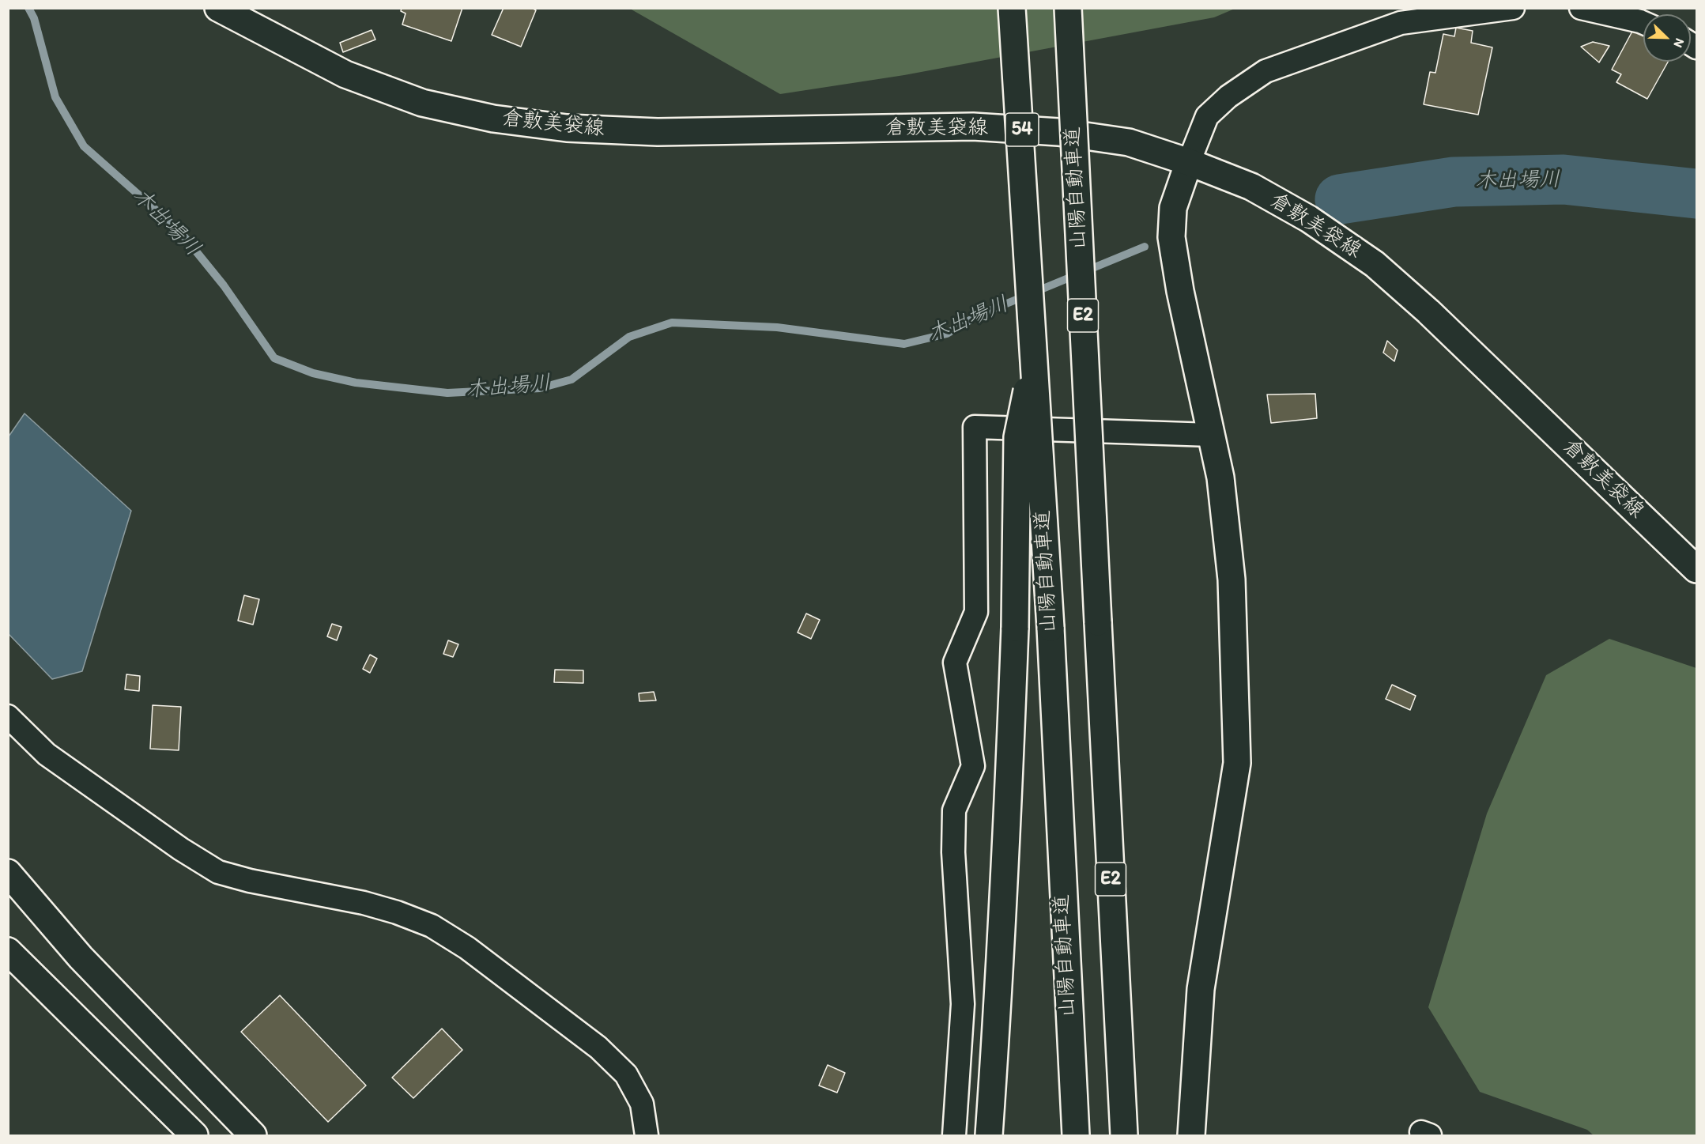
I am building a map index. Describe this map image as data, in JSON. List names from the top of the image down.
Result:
{
  "streets": {
    "main road": [
      "倉敷美袋線",
      "54",
      "山陽自動車道",
      "E2"
    ]
  },
  "water": ["木出場川"],
  "north": "bottom right"
}
